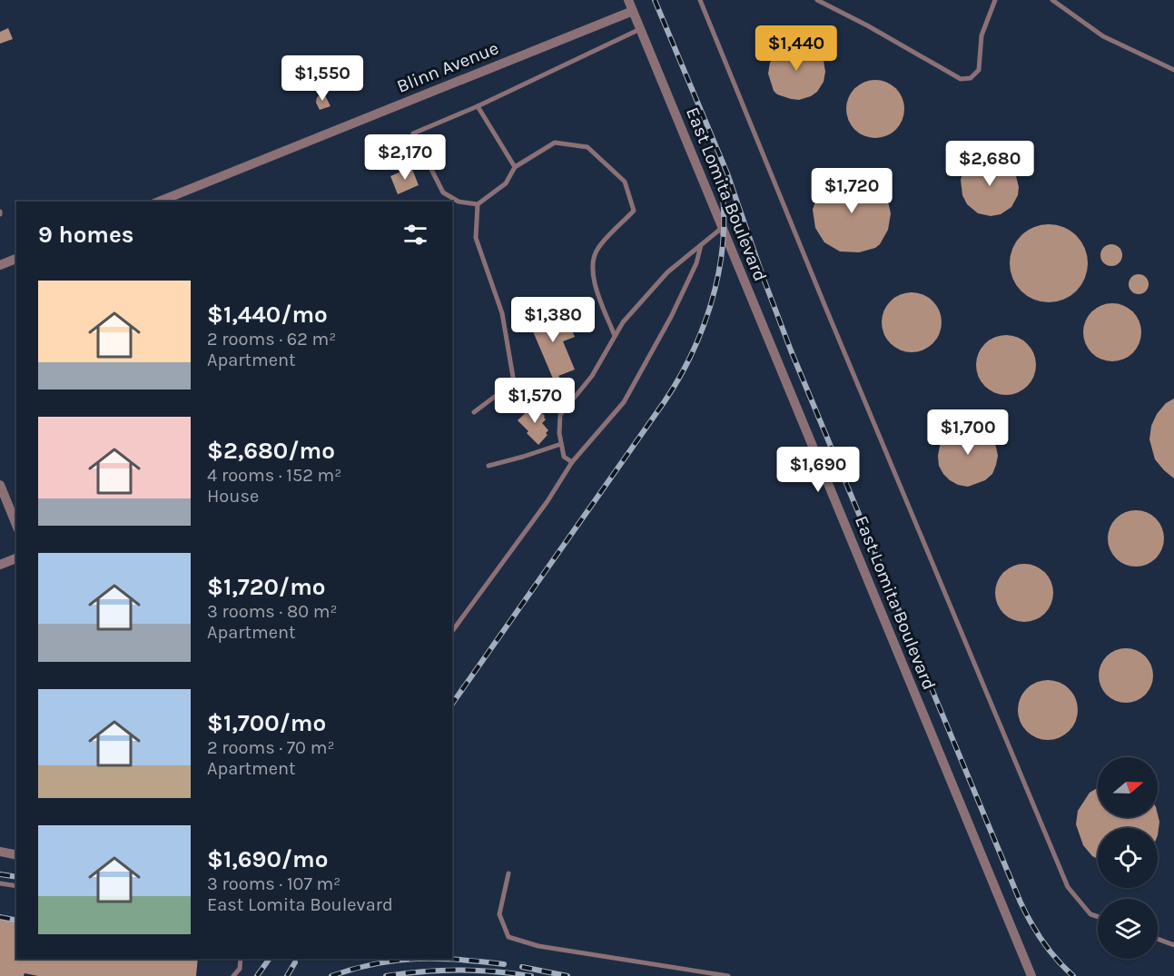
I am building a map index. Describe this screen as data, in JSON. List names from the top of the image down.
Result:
{
  "streets": {
    "street": ["Blinn Avenue", "East Lomita Boulevard"]
  },
  "crossings": [
    ["Blinn Avenue", "East Lomita Boulevard"]
  ],
  "north": "right",
  "page": {
    "price": [
      "$1,440",
      "$1,550",
      "$2,170",
      "$2,680",
      "$1,720",
      "$1,380",
      "$1,570",
      "$1,700",
      "$1,690"
    ],
    "heading": "9 homes",
    "list": [
      {
        "name": "$1,440/mo",
        "note": "2 rooms · 62 m² · Apartment"
      },
      {
        "name": "$2,680/mo",
        "note": "4 rooms · 152 m² · House"
      },
      {
        "name": "$1,720/mo",
        "note": "3 rooms · 80 m² · Apartment"
      },
      {
        "name": "$1,700/mo",
        "note": "2 rooms · 70 m² · Apartment"
      },
      {
        "name": "$1,690/mo",
        "note": "3 rooms · 107 m² · East Lomita Boulevard"
      }
    ]
  }
}
